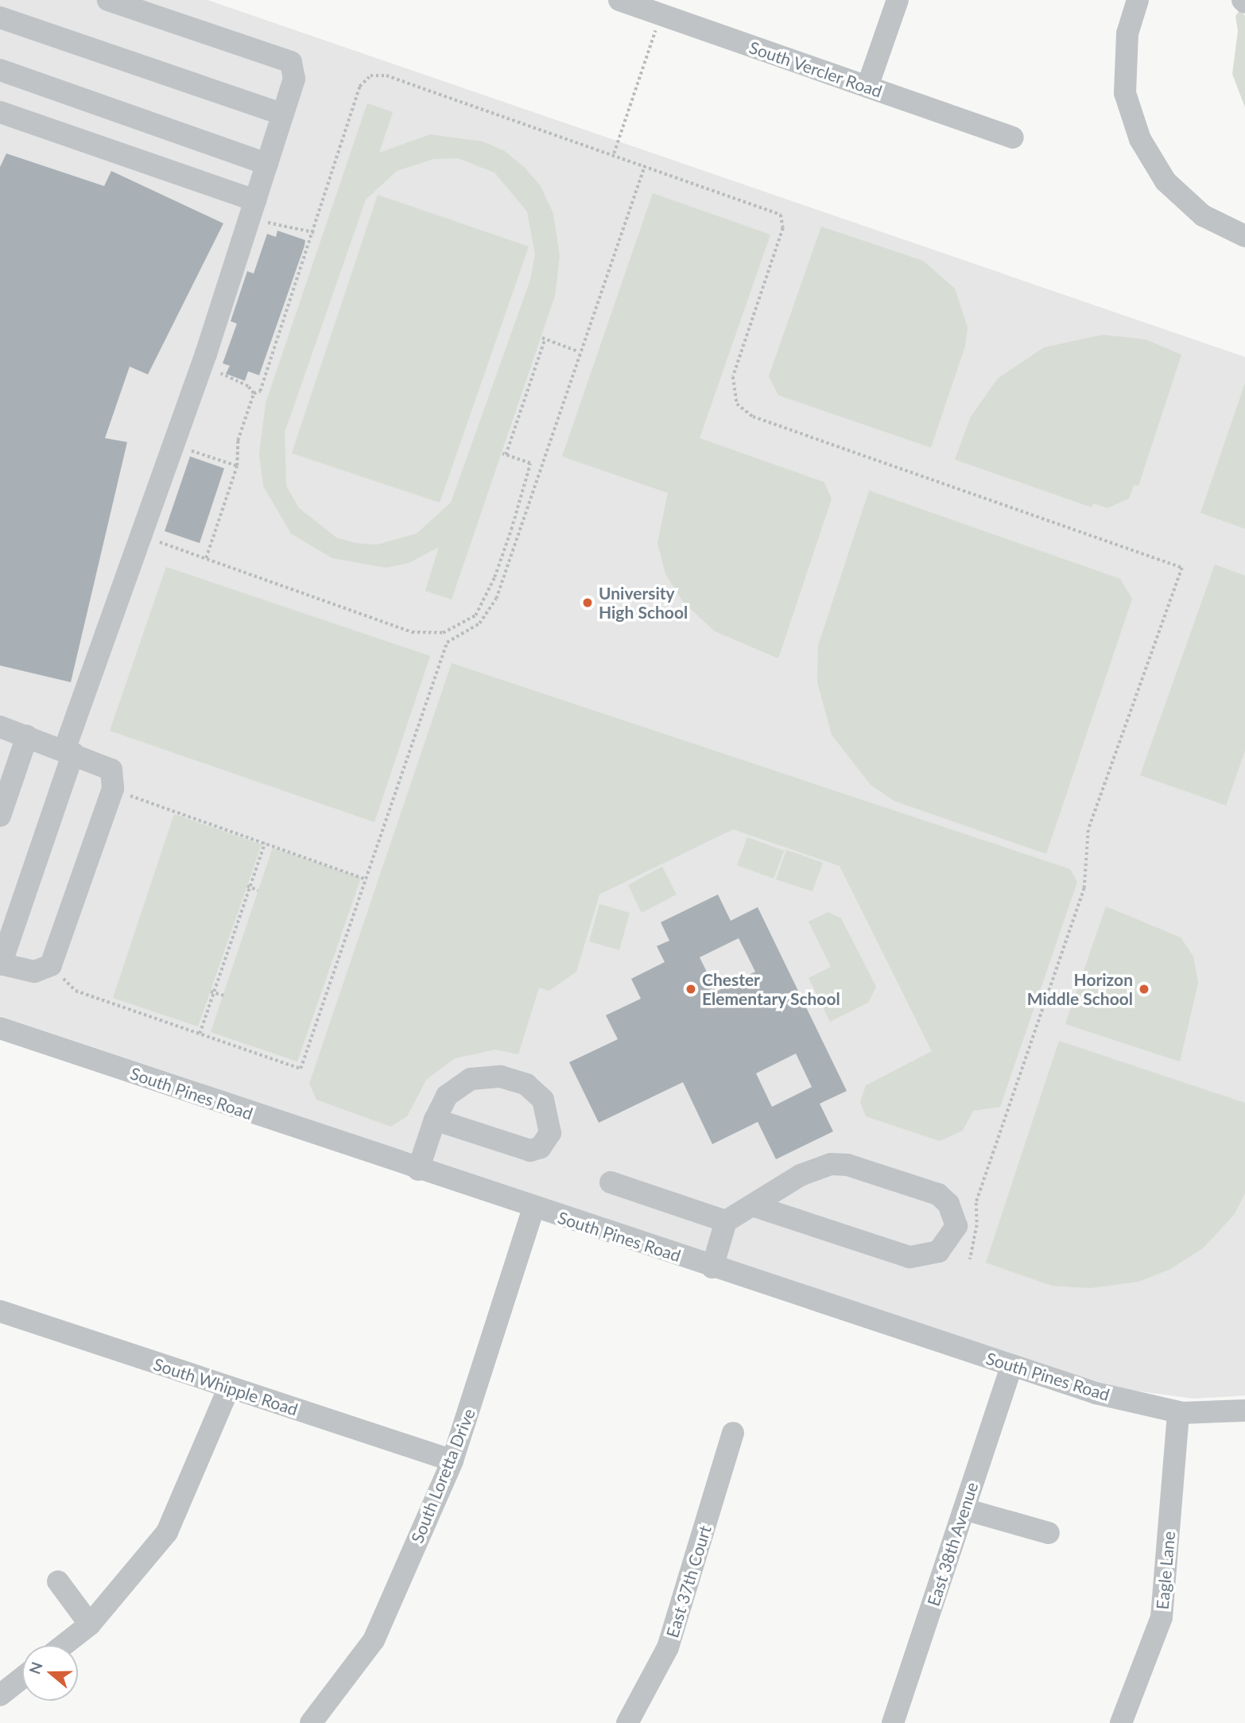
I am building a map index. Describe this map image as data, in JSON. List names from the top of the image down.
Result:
{
  "streets": {
    "street": [
      "South Vercler Road",
      "South Pines Road",
      "South Whipple Road",
      "South Loretta Drive",
      "East 38th Avenue",
      "Eagle Lane",
      "East 37th Court"
    ]
  },
  "crossings": [
    ["South Pines Road", "South Loretta Drive"],
    ["South Pines Road", "East 38th Avenue"],
    ["South Pines Road", "Eagle Lane"],
    ["South Whipple Road", "South Loretta Drive"]
  ],
  "places": ["University High School", "Chester Elementary School", "Horizon Middle School"],
  "north": "left"
}
